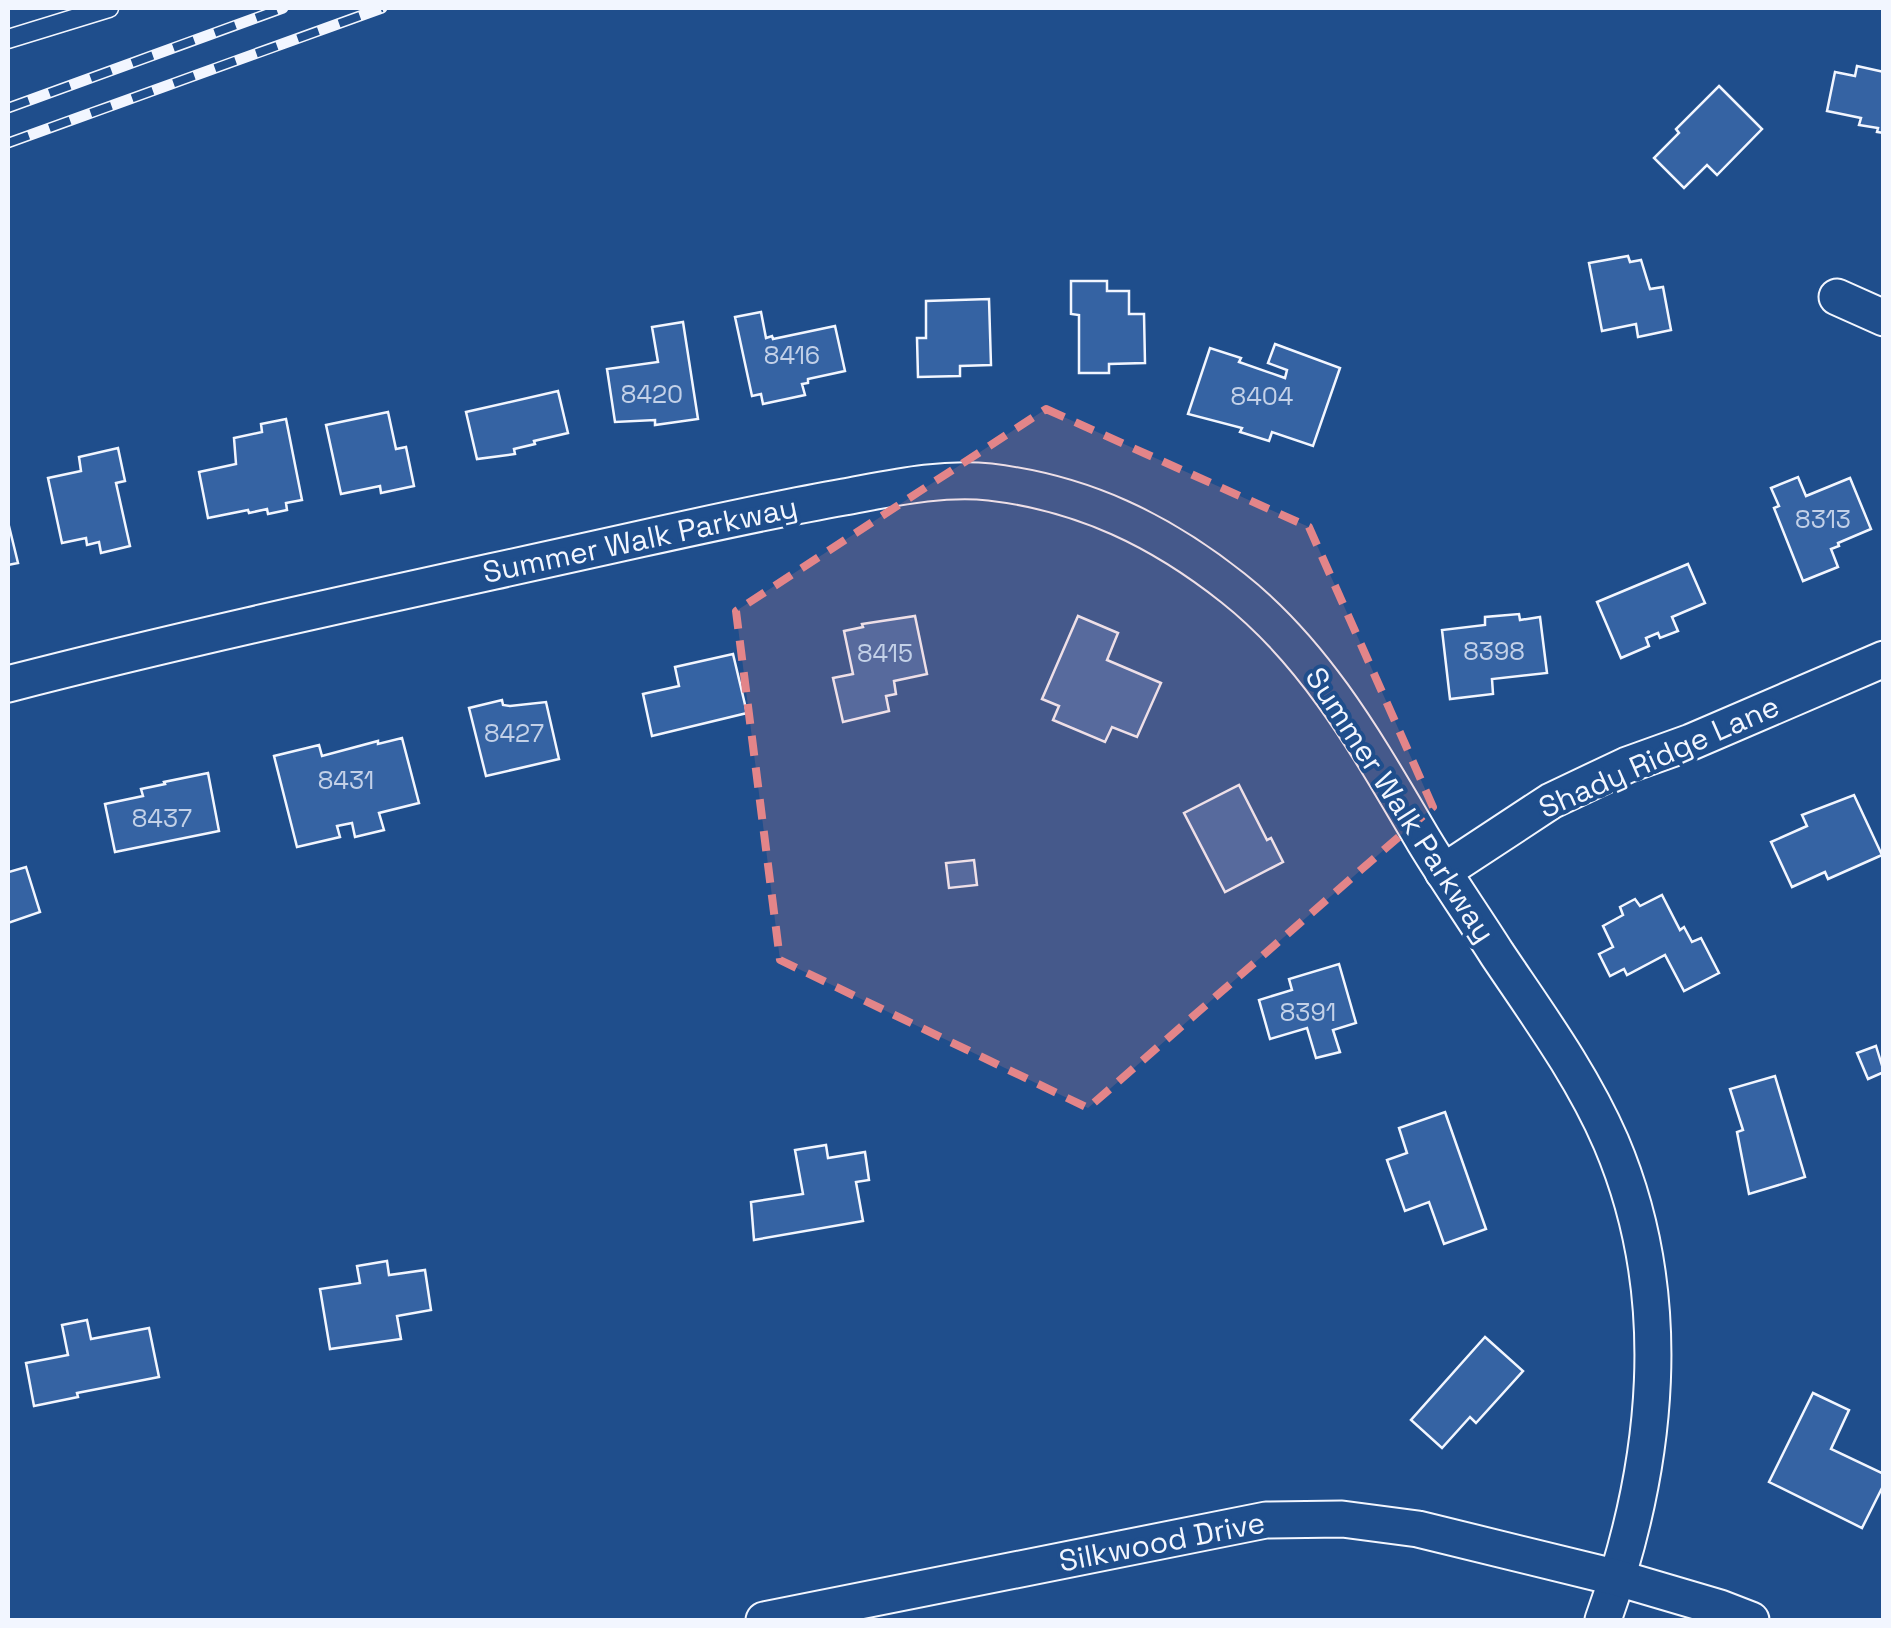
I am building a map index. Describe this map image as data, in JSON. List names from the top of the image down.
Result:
{
  "streets": {
    "street": ["Summer Walk Parkway", "Shady Ridge Lane", "Silkwood Drive"]
  },
  "crossings": [
    ["Summer Walk Parkway", "Shady Ridge Lane"],
    ["Summer Walk Parkway", "Silkwood Drive"]
  ],
  "house_numbers": [
    "8416",
    "8420",
    "8404",
    "8313",
    "8398",
    "8415",
    "8427",
    "8431",
    "8437",
    "8391"
  ]
}
